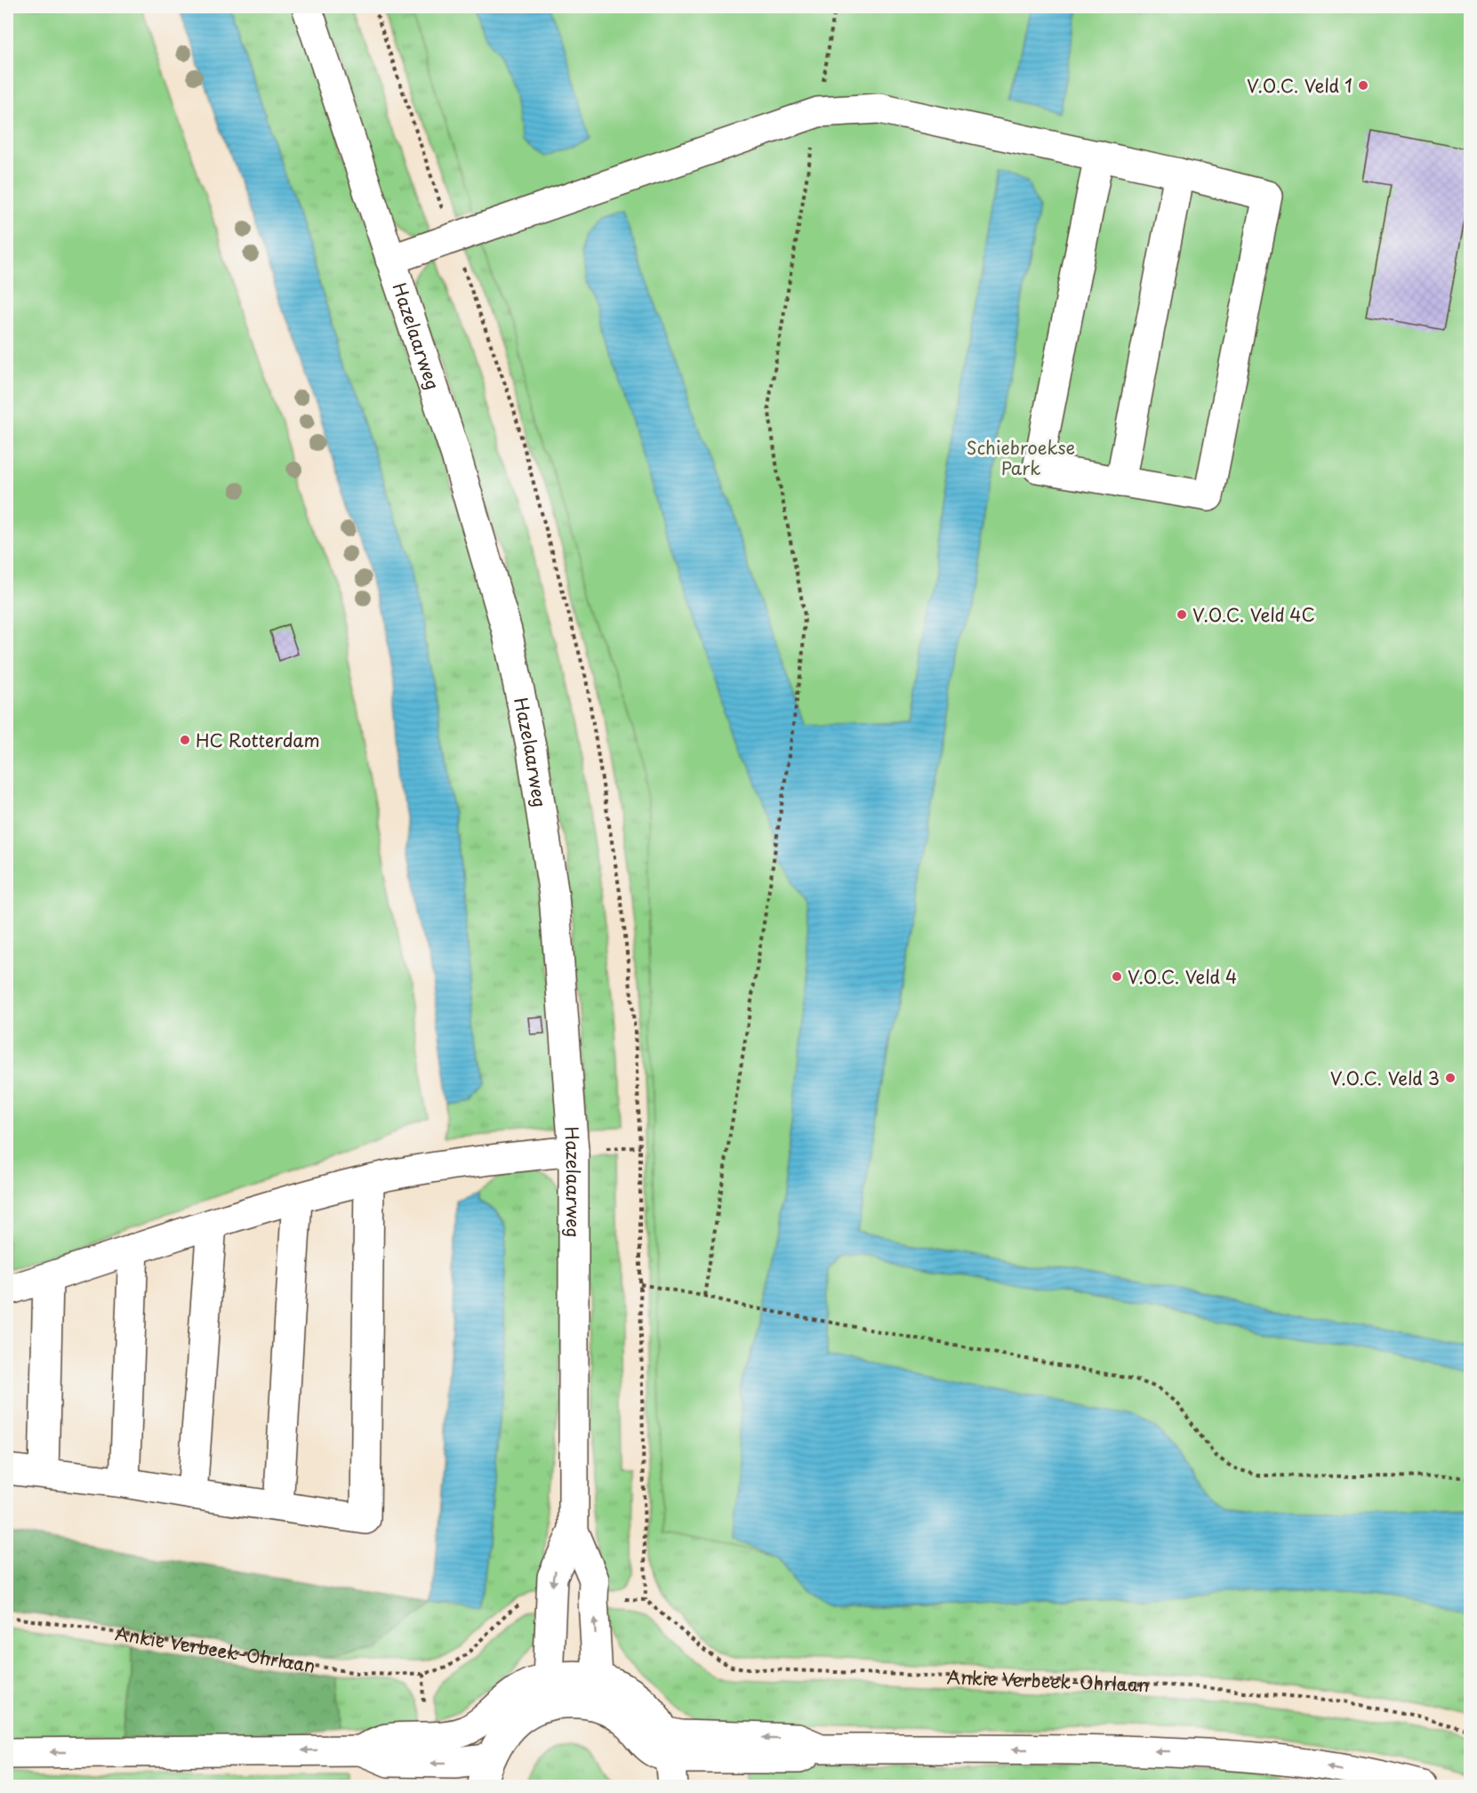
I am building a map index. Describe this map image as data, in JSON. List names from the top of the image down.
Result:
{
  "streets": {
    "main road": ["Hazelaarweg"],
    "path": ["Ankie Verbeek-Ohrlaan"]
  },
  "parks": ["Schiebroekse Park"],
  "places": [
    "V.O.C. Veld 1",
    "V.O.C. Veld 4C",
    "HC Rotterdam",
    "V.O.C. Veld 4",
    "V.O.C. Veld 3"
  ]
}
